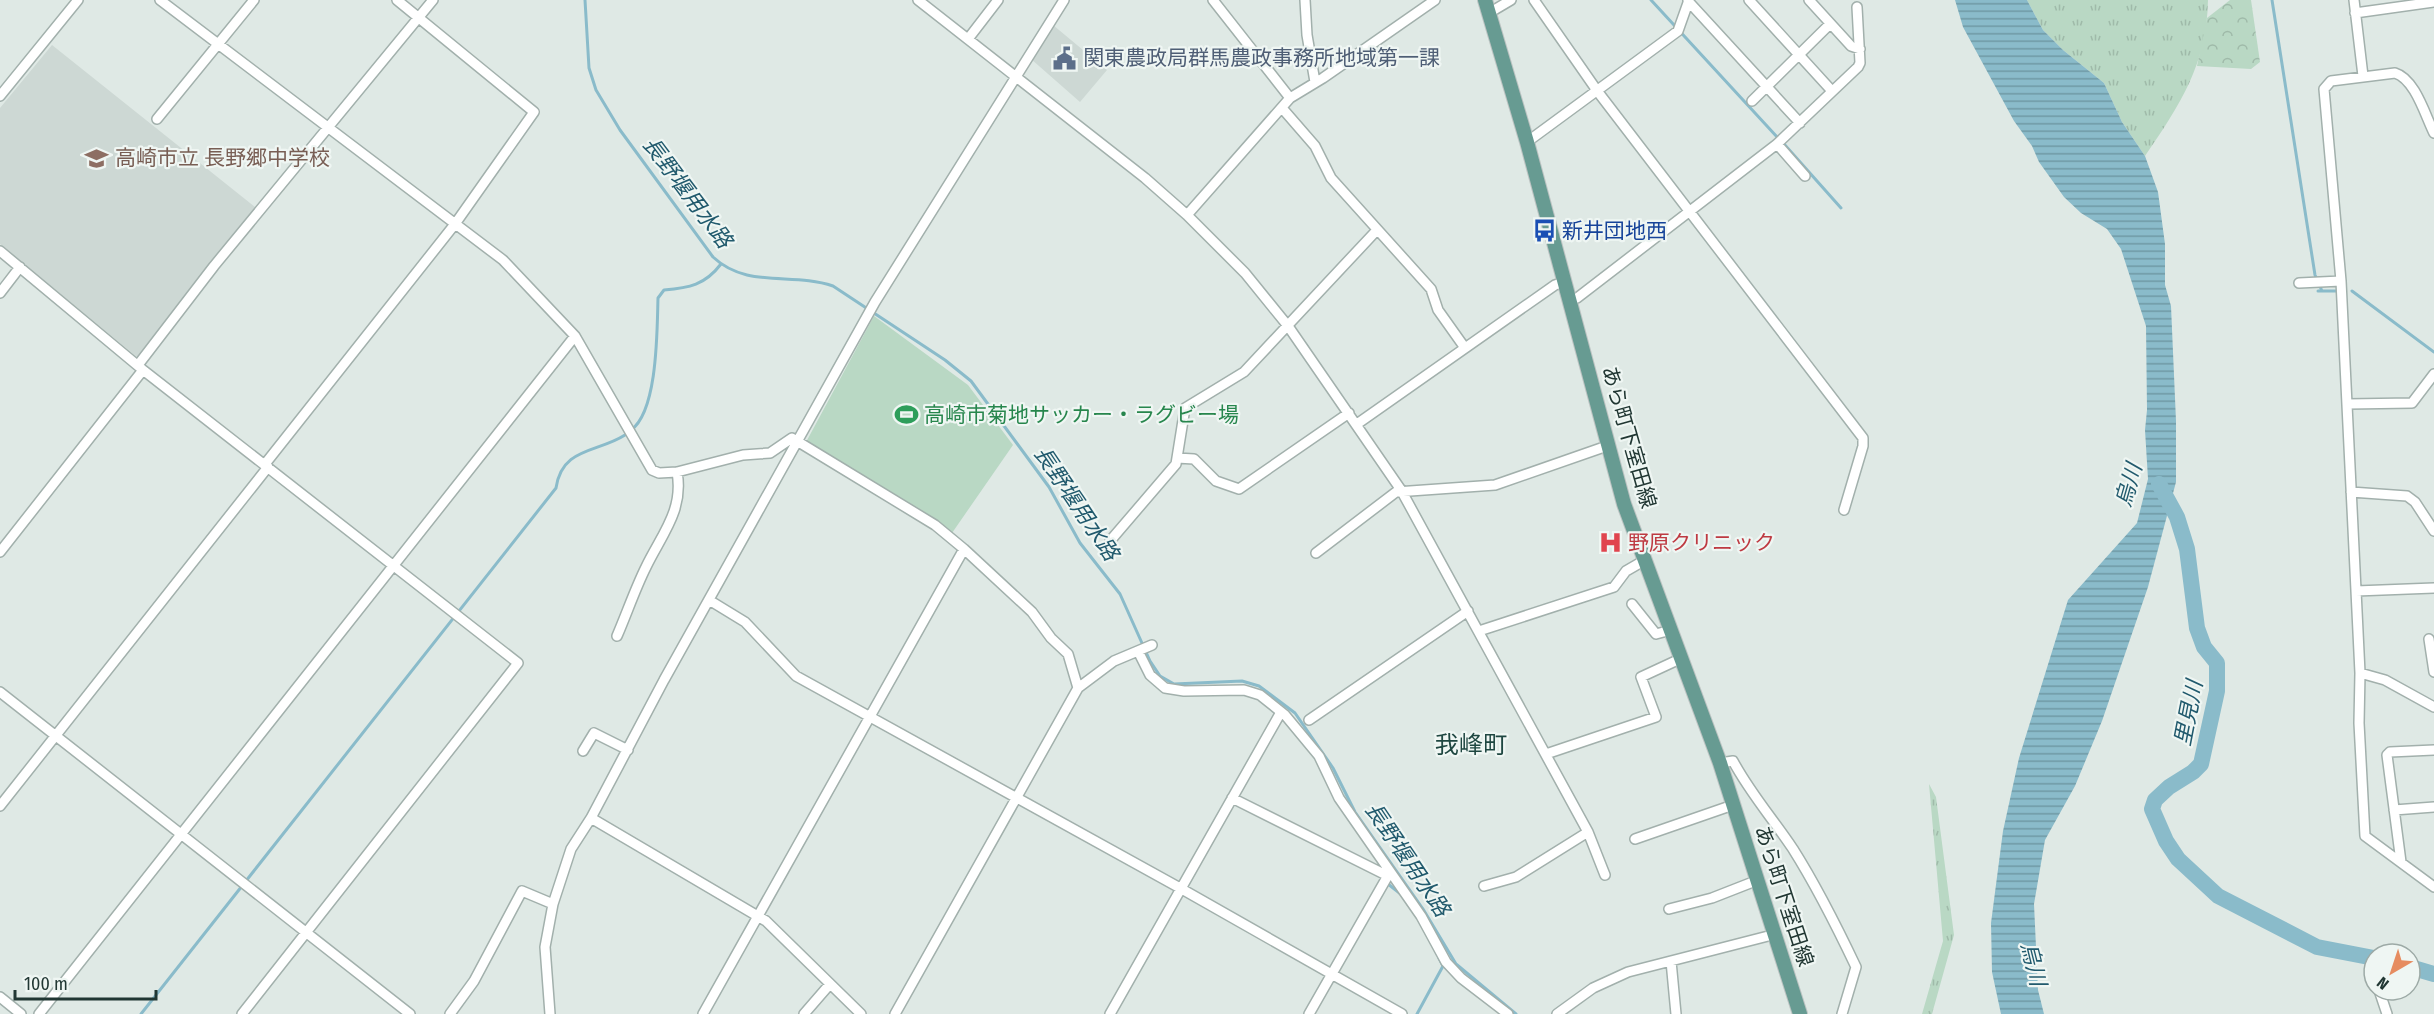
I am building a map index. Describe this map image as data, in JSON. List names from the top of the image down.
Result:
{
  "streets": {
    "main road": ["あら町下室田線"]
  },
  "districts": ["我峰町"],
  "water": ["長野堰用水路", "烏川", "里見川"],
  "places": {
    "public building": ["関東農政局群馬農政事務所地域第一課"],
    "school or university": ["高崎市立 長野郷中学校"],
    "bus stop": ["新井団地西"],
    "sports": ["高崎市菊地サッカー・ラグビー場"],
    "hospital": ["野原クリニック"]
  },
  "scale_bar": "100 m",
  "north": "bottom left"
}
